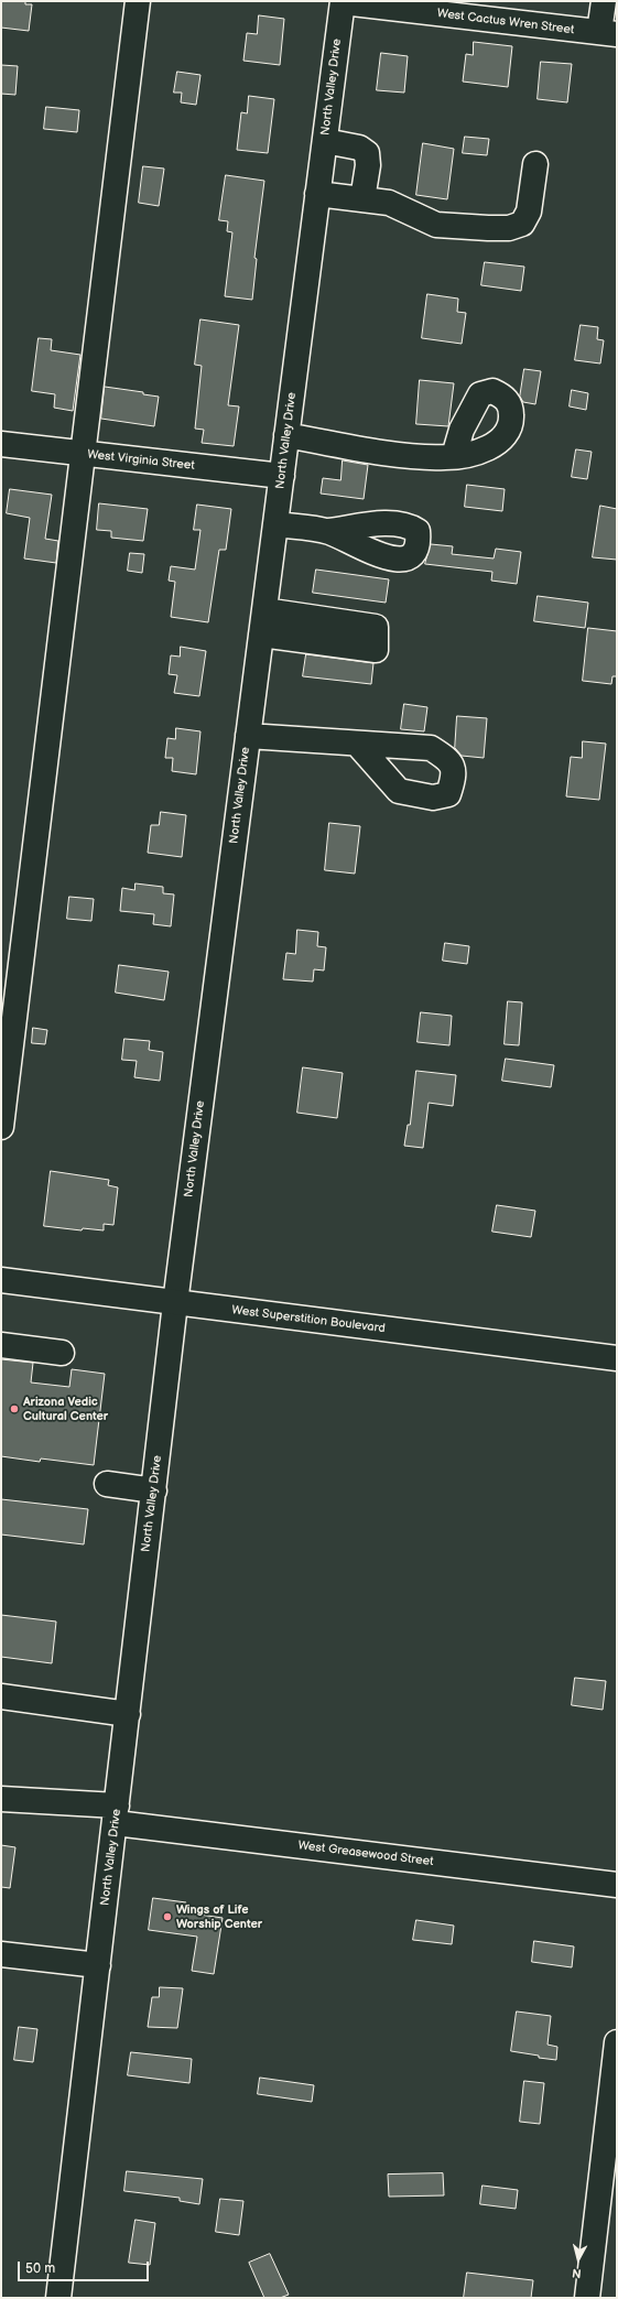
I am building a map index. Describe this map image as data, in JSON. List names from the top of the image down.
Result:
{
  "streets": {
    "street": [
      "West Cactus Wren Street",
      "North Valley Drive",
      "West Virginia Street",
      "West Superstition Boulevard",
      "West Greasewood Street"
    ]
  },
  "crossings": [
    ["West Cactus Wren Street", "North Valley Drive"],
    ["North Valley Drive", "West Virginia Street"],
    ["North Valley Drive", "West Superstition Boulevard"],
    ["North Valley Drive", "West Greasewood Street"]
  ],
  "places": ["Arizona Vedic Cultural Center", "Wings of Life Worship Center"],
  "scale_bar": "50 m",
  "north": "bottom"
}
